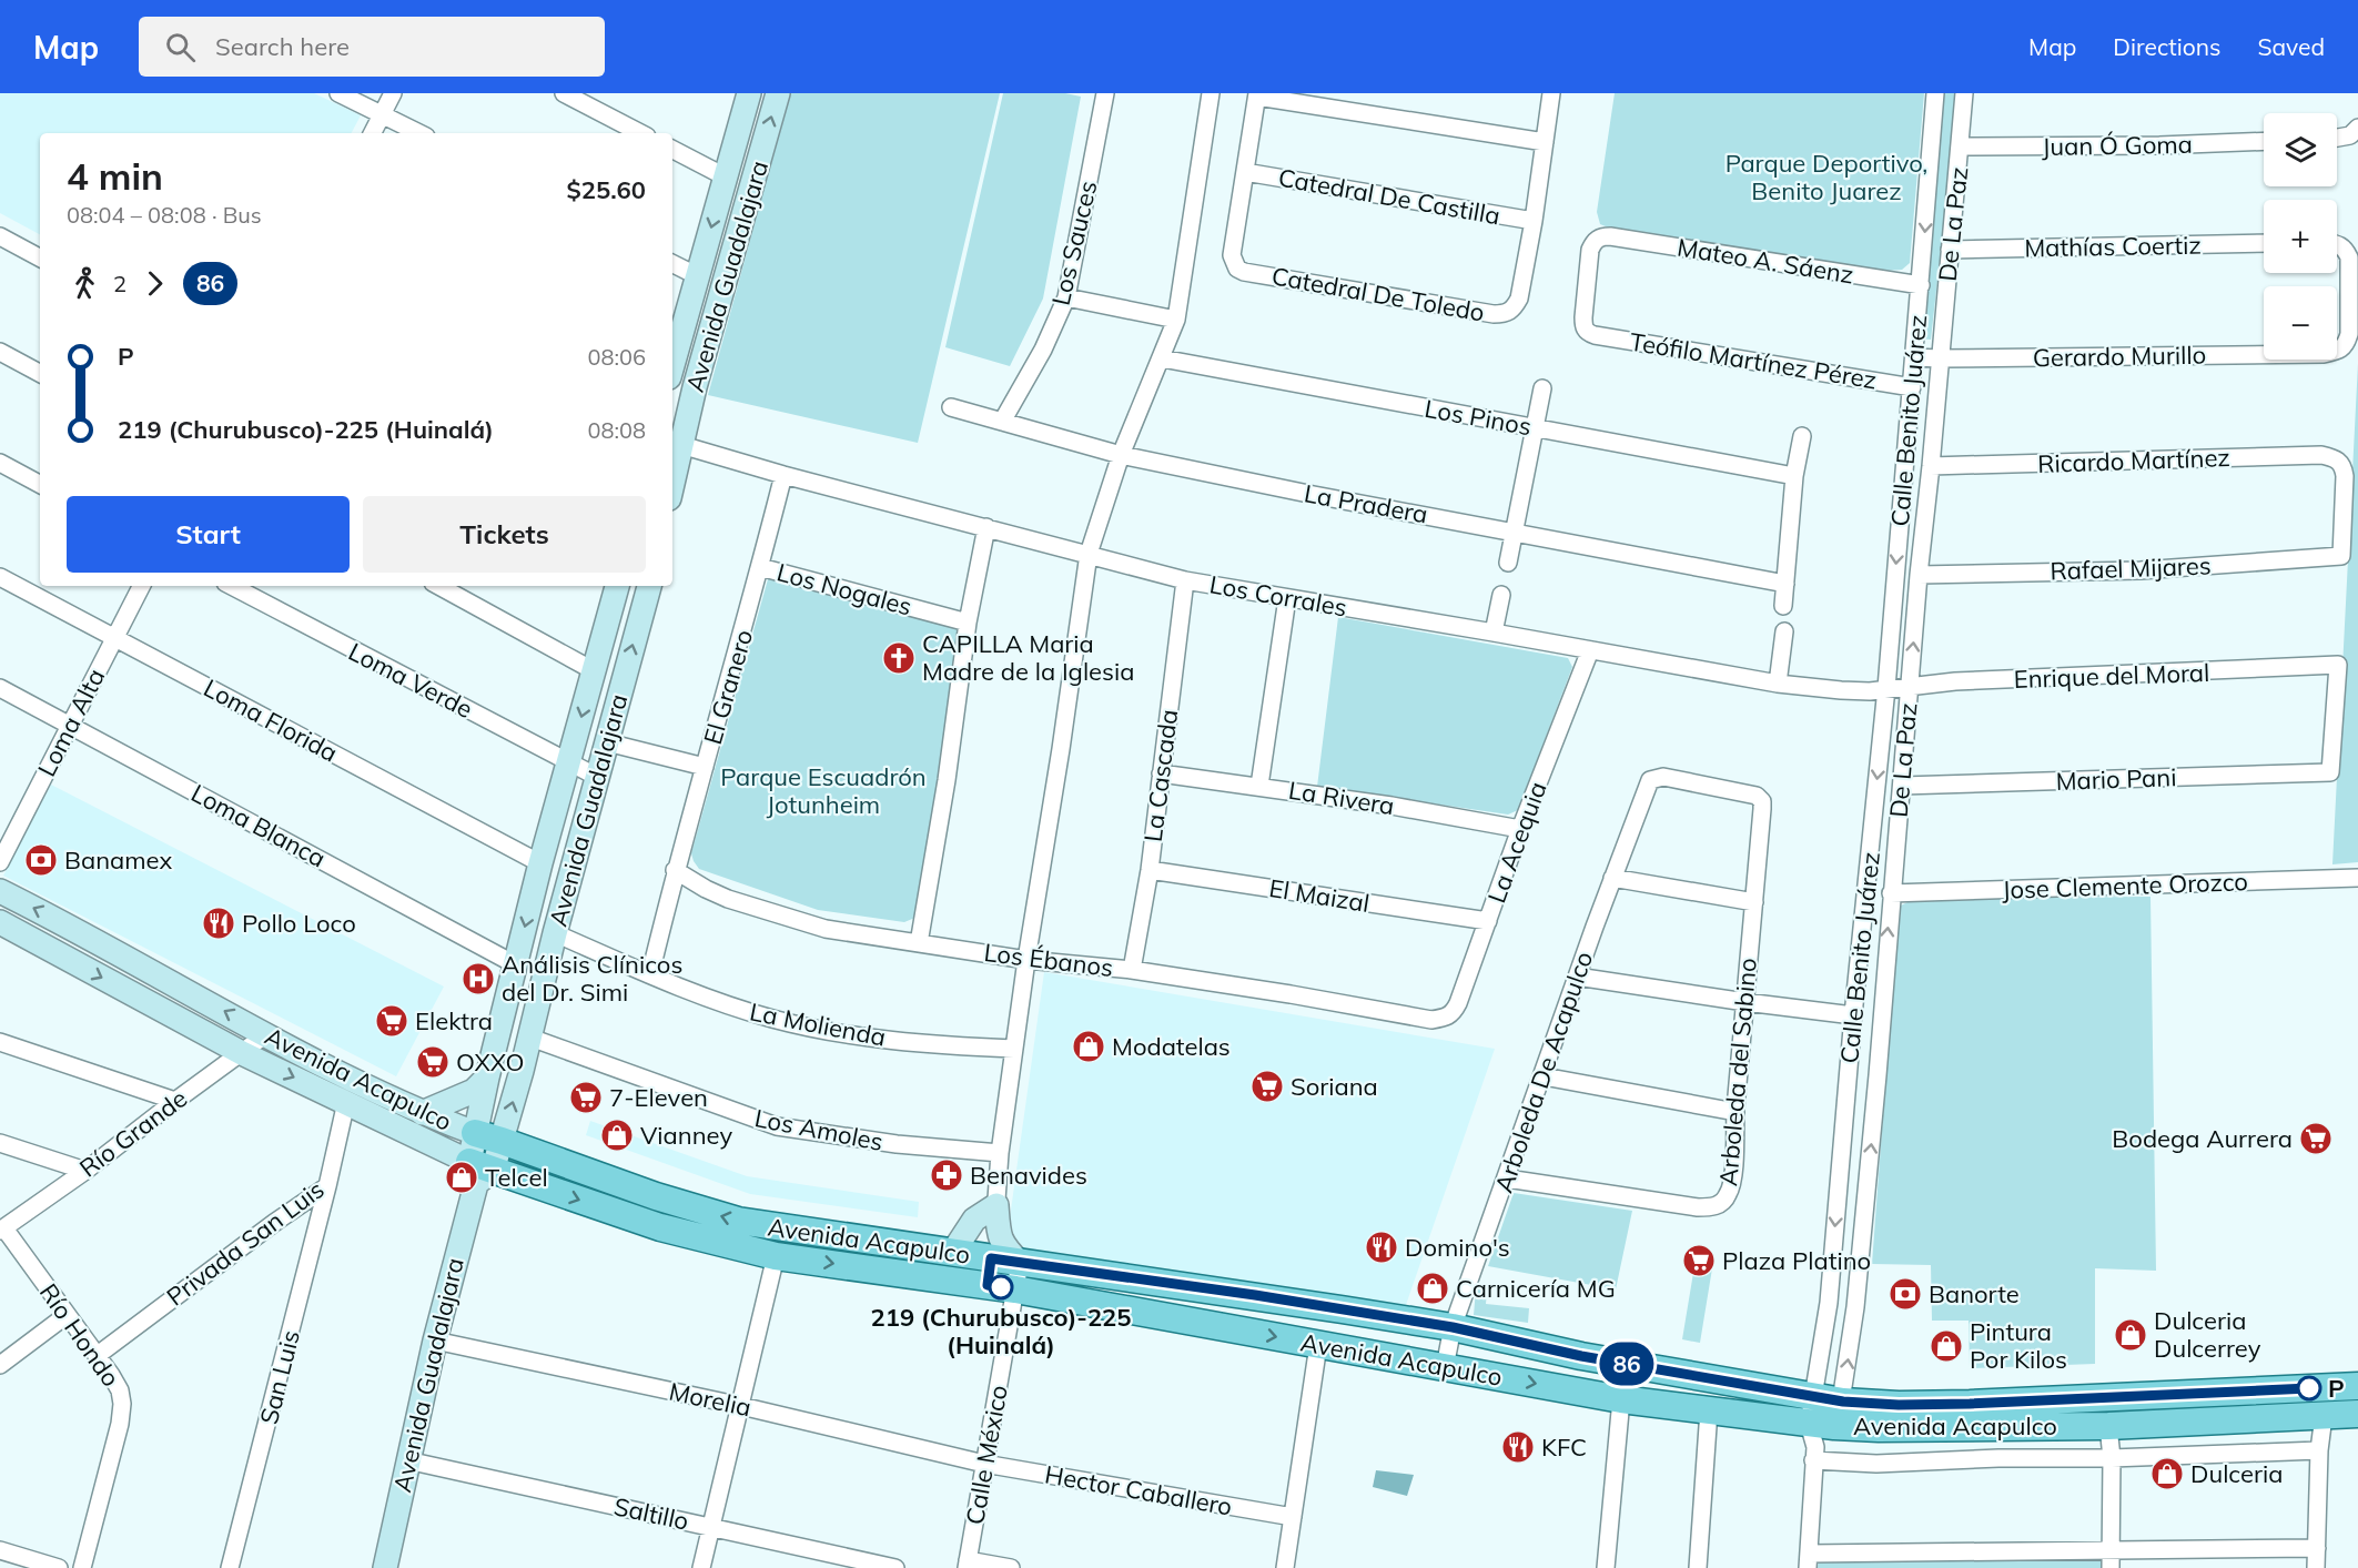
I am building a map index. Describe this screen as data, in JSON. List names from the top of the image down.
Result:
{
  "streets": {
    "main road": ["Avenida Guadalajara", "Avenida Acapulco"],
    "street": [
      "Juan Ó Goma",
      "Catedral De Castilla",
      "De La Paz",
      "Los Sauces",
      "Mathías Coertiz",
      "Mateo A. Sáenz",
      "Catedral De Toledo",
      "Gerardo Murillo",
      "Teófilo Martínez Pérez",
      "Los Pinos",
      "Calle Benito Juárez",
      "Ricardo Martínez",
      "La Pradera",
      "Rafael Mijares",
      "Los Nogales",
      "Los Corrales",
      "Enrique del Moral",
      "Loma Verde",
      "El Granero",
      "Loma Florida",
      "Loma Alta",
      "La Cascada",
      "Mario Pani",
      "La Rivera",
      "Loma Blanca",
      "La Acequia",
      "Jose Clemente Orozco",
      "El Maizal",
      "Los Ébanos",
      "La Molienda",
      "Arboleda De Acapulco",
      "Arboleda del Sabino",
      "Los Amoles",
      "Río Grande",
      "Privada San Luis",
      "Río Hondo",
      "San Luis",
      "Morelia",
      "Calle México",
      "Hector Caballero",
      "Saltillo"
    ]
  },
  "crossings": [
    ["Juan Ó Goma", "De La Paz"],
    ["Catedral De Castilla", "Catedral De Toledo"],
    ["De La Paz", "Mathías Coertiz"],
    ["De La Paz", "Gerardo Murillo"],
    ["De La Paz", "Calle Benito Juárez"],
    ["De La Paz", "Ricardo Martínez"],
    ["De La Paz", "Rafael Mijares"],
    ["De La Paz", "Enrique del Moral"],
    ["De La Paz", "Mario Pani"],
    ["De La Paz", "Jose Clemente Orozco"],
    ["De La Paz", "Avenida Acapulco"],
    ["Los Sauces", "La Pradera"],
    ["Mateo A. Sáenz", "Teófilo Martínez Pérez"],
    ["Mateo A. Sáenz", "Calle Benito Juárez"],
    ["Avenida Guadalajara", "Los Corrales"],
    ["Avenida Guadalajara", "Loma Verde"],
    ["Avenida Guadalajara", "Loma Florida"],
    ["Avenida Guadalajara", "Loma Blanca"],
    ["Avenida Guadalajara", "La Molienda"],
    ["Avenida Guadalajara", "Avenida Acapulco"],
    ["Avenida Guadalajara", "Los Amoles"],
    ["Avenida Guadalajara", "Morelia"],
    ["Avenida Guadalajara", "Saltillo"],
    ["Gerardo Murillo", "Calle Benito Juárez"],
    ["Teófilo Martínez Pérez", "Calle Benito Juárez"],
    ["Calle Benito Juárez", "Los Corrales"],
    ["Calle Benito Juárez", "Enrique del Moral"],
    ["Calle Benito Juárez", "Avenida Acapulco"],
    ["Ricardo Martínez", "Rafael Mijares"],
    ["Los Nogales", "El Granero"],
    ["Los Corrales", "Enrique del Moral"],
    ["Los Corrales", "El Granero"],
    ["Los Corrales", "La Cascada"],
    ["Los Corrales", "La Acequia"],
    ["Enrique del Moral", "Mario Pani"],
    ["El Granero", "Los Ébanos"],
    ["El Granero", "La Molienda"],
    ["Loma Florida", "Loma Alta"],
    ["Loma Alta", "Loma Blanca"],
    ["La Cascada", "La Rivera"],
    ["La Cascada", "El Maizal"],
    ["La Cascada", "Los Ébanos"],
    ["La Rivera", "La Acequia"],
    ["La Acequia", "El Maizal"],
    ["La Acequia", "Los Ébanos"],
    ["Arboleda De Acapulco", "Arboleda del Sabino"],
    ["Arboleda De Acapulco", "Avenida Acapulco"],
    ["Avenida Acapulco", "Río Grande"],
    ["Avenida Acapulco", "Privada San Luis"],
    ["Avenida Acapulco", "Calle México"],
    ["Río Grande", "Río Hondo"],
    ["Privada San Luis", "Río Hondo"],
    ["Privada San Luis", "San Luis"],
    ["Morelia", "Calle México"],
    ["Morelia", "Hector Caballero"],
    ["Calle México", "Hector Caballero"]
  ],
  "one_way": ["De La Paz", "Calle Benito Juárez"],
  "parks": ["Parque Deportivo, Benito Juarez", "Parque Escuadrón Jotunheim"],
  "places": {
    "church": ["CAPILLA Maria Madre de la Iglesia"],
    "bank": ["Banamex", "Banorte"],
    "restaurant": ["Pollo Loco", "Domino's", "KFC"],
    "hospital": ["Análisis Clínicos del Dr. Simi"],
    "supermarket": [
      "Elektra",
      "OXXO",
      "Soriana",
      "7-Eleven",
      "Bodega Aurrera",
      "Plaza Platino"
    ],
    "shop": [
      "Modatelas",
      "Vianney",
      "Telcel",
      "Carnicería MG",
      "Dulceria Dulcerrey",
      "Pintura Por Kilos",
      "Dulceria"
    ],
    "pharmacy": ["Benavides"],
    "other": ["219 (Churubusco)-225 (Huinalá)", "P"]
  },
  "lines": ["bus line 86"],
  "page": {
    "header": "Map",
    "search": "Search here",
    "nav": ["Map", "Directions", "Saved"],
    "on_map": "86",
    "map_buttons": ["+", "−"],
    "heading": ["4 min", "08:04 – 08:08 · Bus", "$25.60"],
    "legs": ["2", "86"],
    "list": [
      {
        "name": "P",
        "value": "08:06"
      },
      {
        "name": "219 (Churubusco)-225 (Huinalá)",
        "value": "08:08"
      }
    ],
    "buttons": ["Start", "Tickets"]
  }
}
